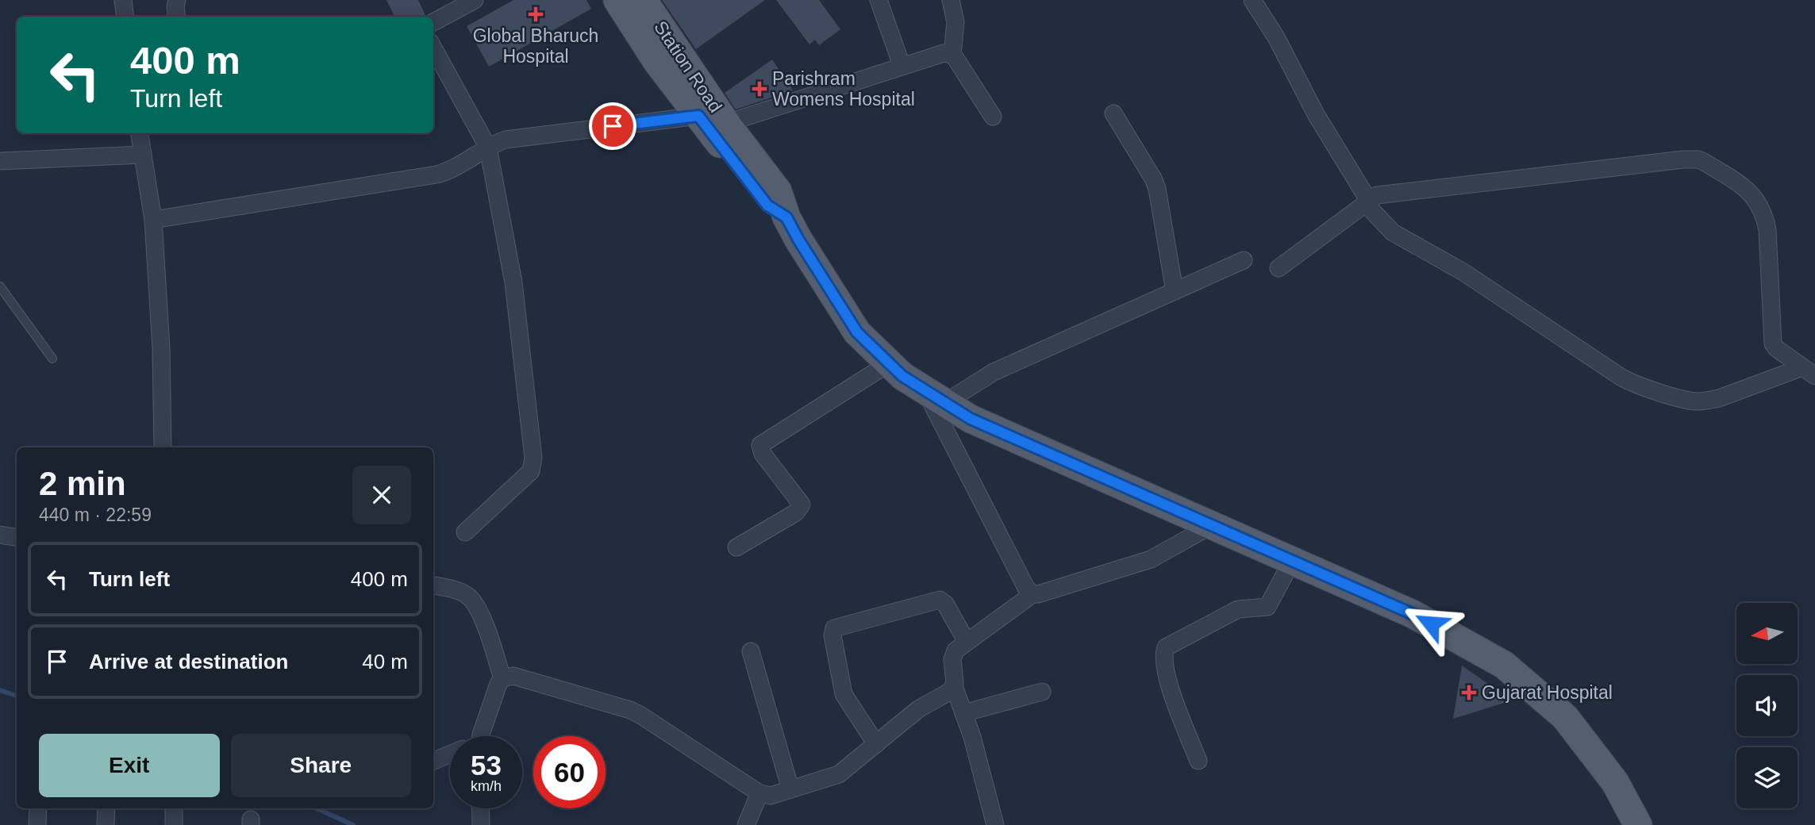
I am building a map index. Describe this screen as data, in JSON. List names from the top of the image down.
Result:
{
  "streets": {
    "main road": ["Station Road"]
  },
  "places": {
    "health": ["Global Bharuch Hospital", "Parishram Womens Hospital", "Gujarat Hospital"]
  },
  "north": "left",
  "page": {
    "turn": ["400 m", "Turn left"],
    "heading": ["2 min", "440 m · 22:59"],
    "list": [
      {
        "name": "Turn left",
        "value": "400 m"
      },
      {
        "name": "Arrive at destination",
        "value": "40 m"
      }
    ],
    "buttons": ["Exit", "Share"],
    "speed": "53 km/h",
    "limit": "60"
  }
}
